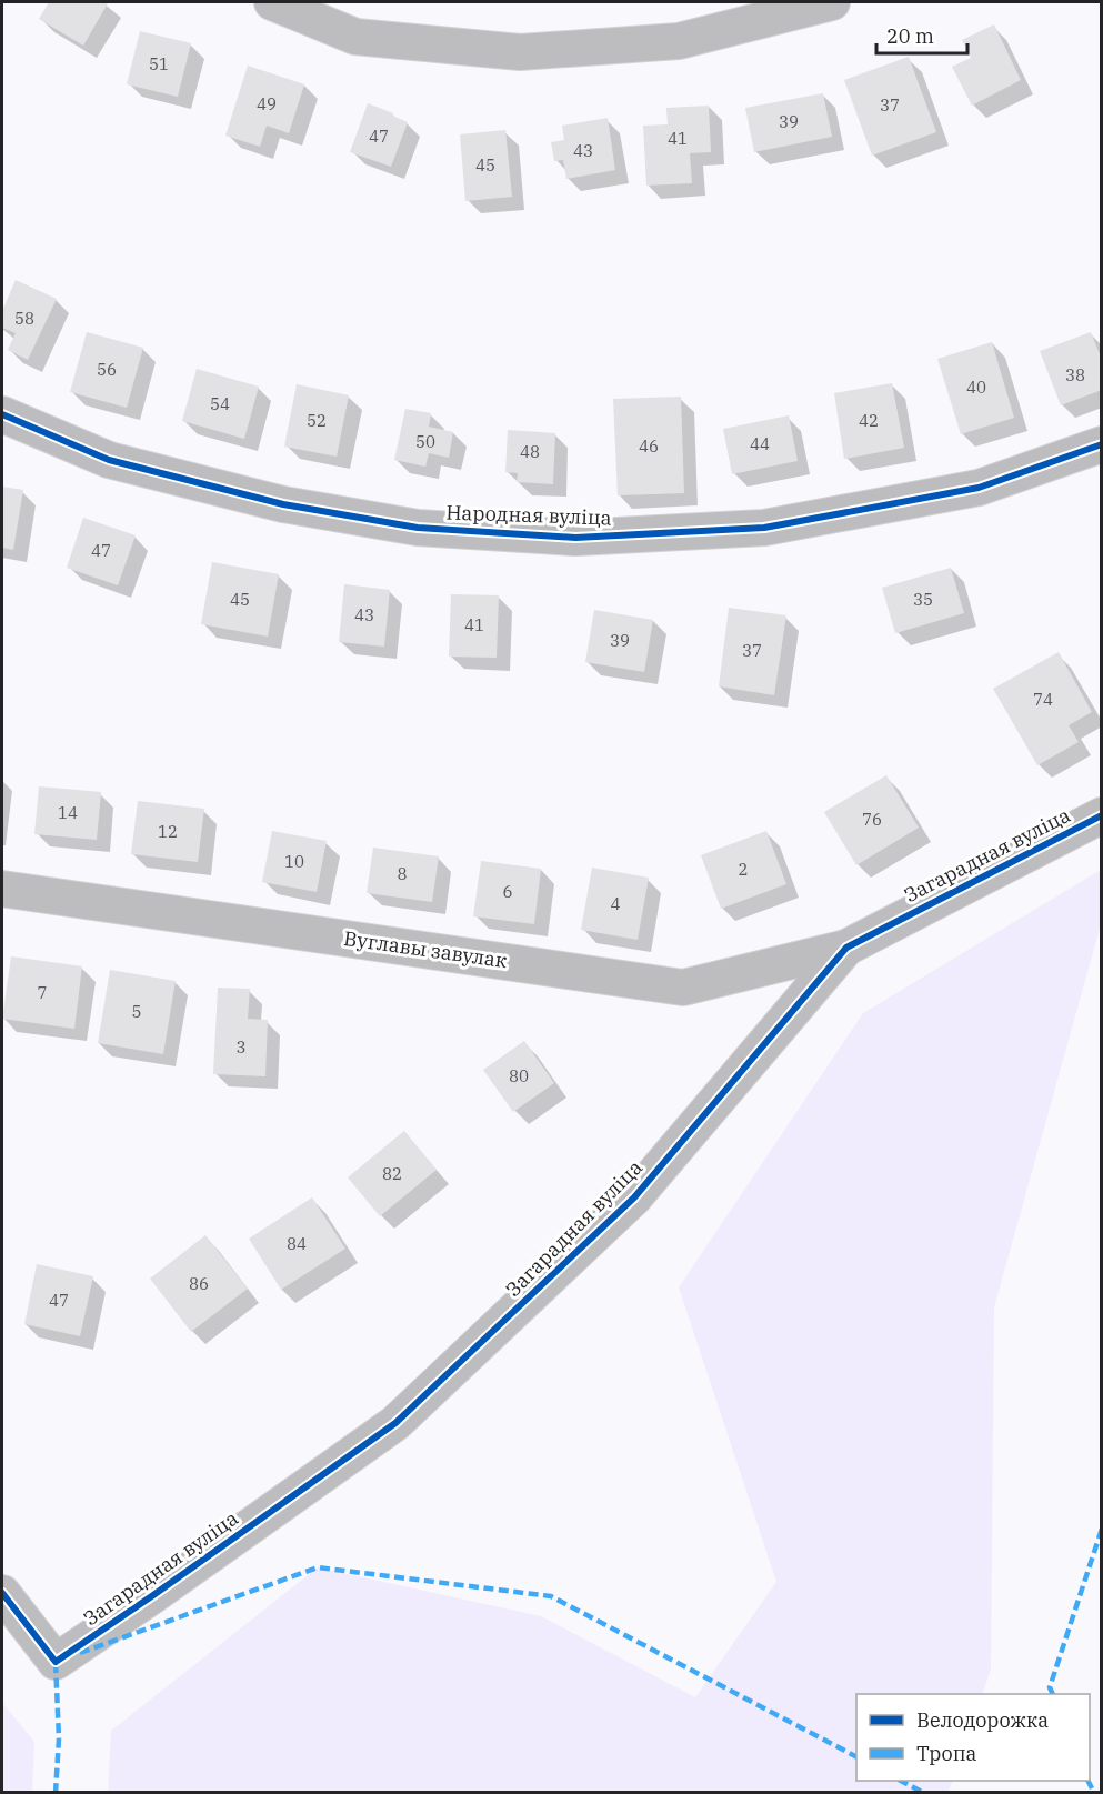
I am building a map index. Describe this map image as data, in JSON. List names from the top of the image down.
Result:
{
  "streets": {
    "street": ["Народная вуліца", "Загарадная вуліца", "Вуглавы завулак"]
  },
  "crossings": [
    ["Загарадная вуліца", "Вуглавы завулак"]
  ],
  "house_numbers": [
    "51",
    "49",
    "37",
    "39",
    "47",
    "41",
    "43",
    "45",
    "58",
    "56",
    "38",
    "40",
    "54",
    "52",
    "42",
    "50",
    "44",
    "46",
    "48",
    "47",
    "45",
    "35",
    "43",
    "41",
    "39",
    "37",
    "74",
    "14",
    "76",
    "12",
    "10",
    "2",
    "8",
    "6",
    "4",
    "7",
    "5",
    "3",
    "80",
    "82",
    "84",
    "86",
    "47"
  ],
  "legend": ["Велодорожка", "Тропа"],
  "scale_bar": "20 m"
}
